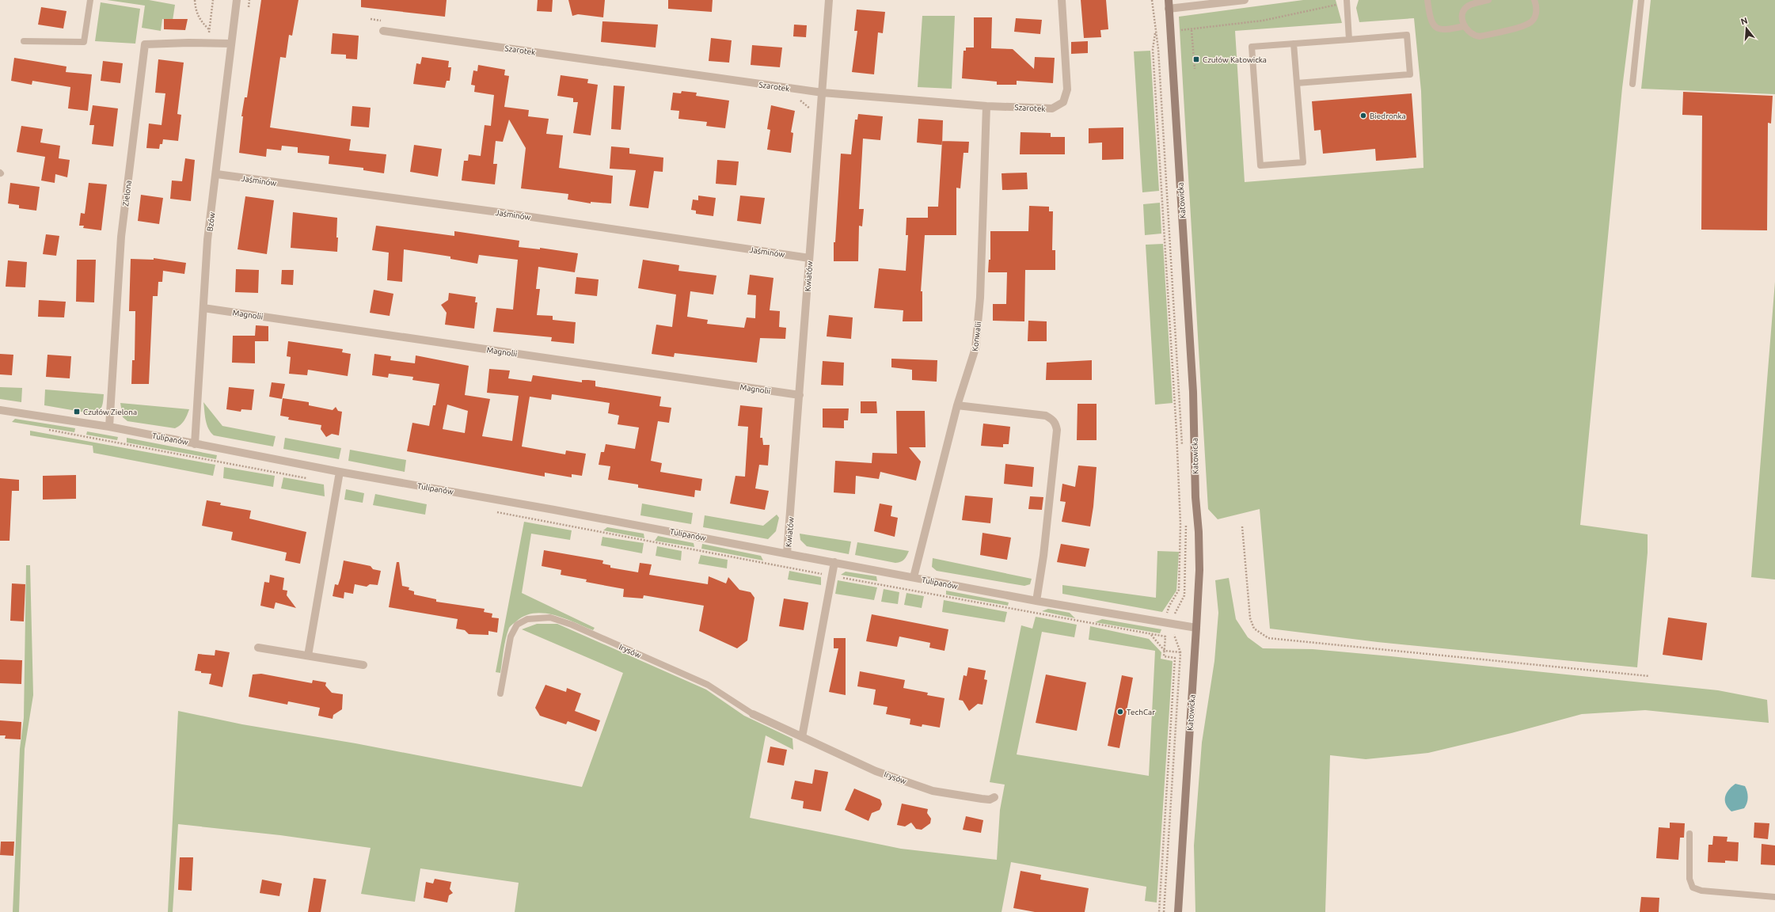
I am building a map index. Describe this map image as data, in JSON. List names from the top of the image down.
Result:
{
  "streets": {
    "main road": ["Katowicka"],
    "street": [
      "Szarotek",
      "Jaśminów",
      "Zielona",
      "Bzów",
      "Kwiatów",
      "Magnolii",
      "Konwalii",
      "Tulipanów",
      "Irysów"
    ]
  },
  "crossings": [
    ["Szarotek", "Kwiatów"],
    ["Szarotek", "Konwalii"],
    ["Jaśminów", "Bzów"],
    ["Jaśminów", "Kwiatów"],
    ["Zielona", "Bzów"],
    ["Zielona", "Tulipanów"],
    ["Katowicka", "Tulipanów"],
    ["Bzów", "Magnolii"],
    ["Bzów", "Tulipanów"],
    ["Kwiatów", "Magnolii"],
    ["Kwiatów", "Tulipanów"],
    ["Konwalii", "Tulipanów"]
  ],
  "places": {
    "transit": ["Czułów Katowicka", "Czułów Zielona"],
    "other": ["Biedronka", "TechCar"]
  },
  "north": "top"
}
